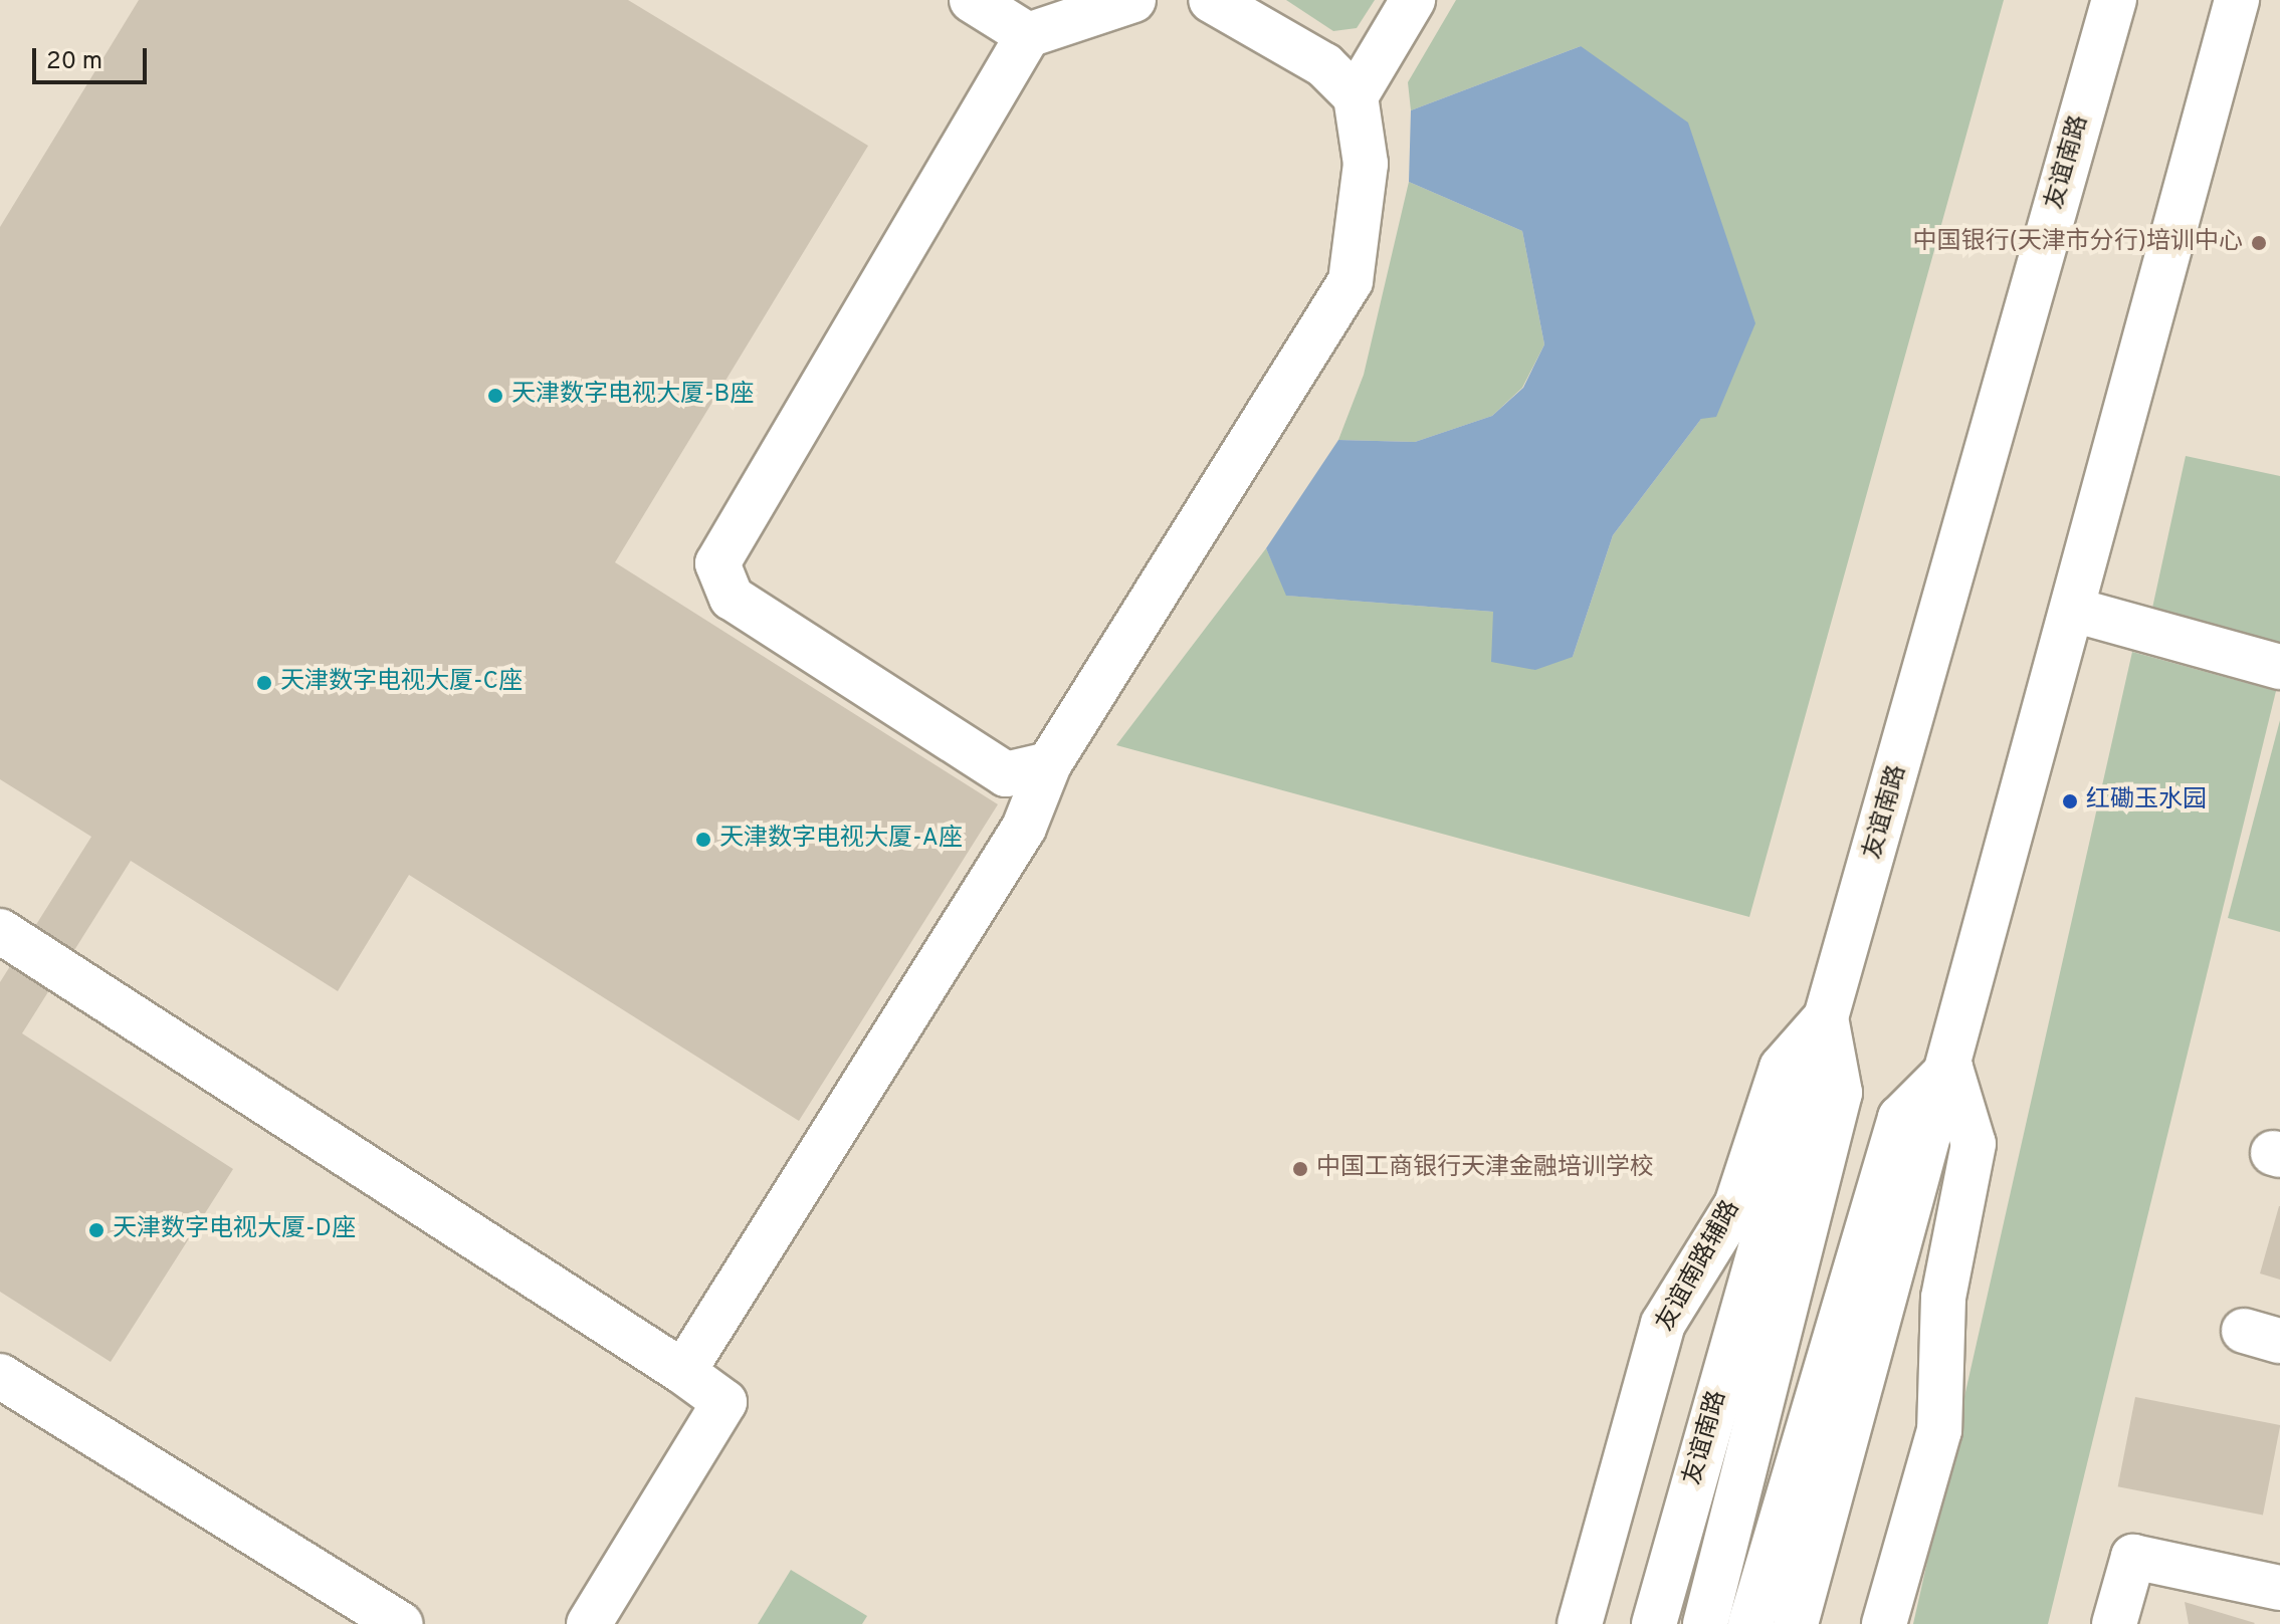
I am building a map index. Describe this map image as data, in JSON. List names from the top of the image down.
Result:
{
  "streets": {
    "main road": ["友谊南路", "友谊南路辅路"]
  },
  "crossings": [
    ["友谊南路", "友谊南路辅路"]
  ],
  "places": [
    "中国银行(天津市分行)培训中心",
    "天津数字电视大厦-B座",
    "天津数字电视大厦-C座",
    "红磡玉水园",
    "天津数字电视大厦-A座",
    "中国工商银行天津金融培训学校",
    "天津数字电视大厦-D座"
  ],
  "scale_bar": "20 m"
}
